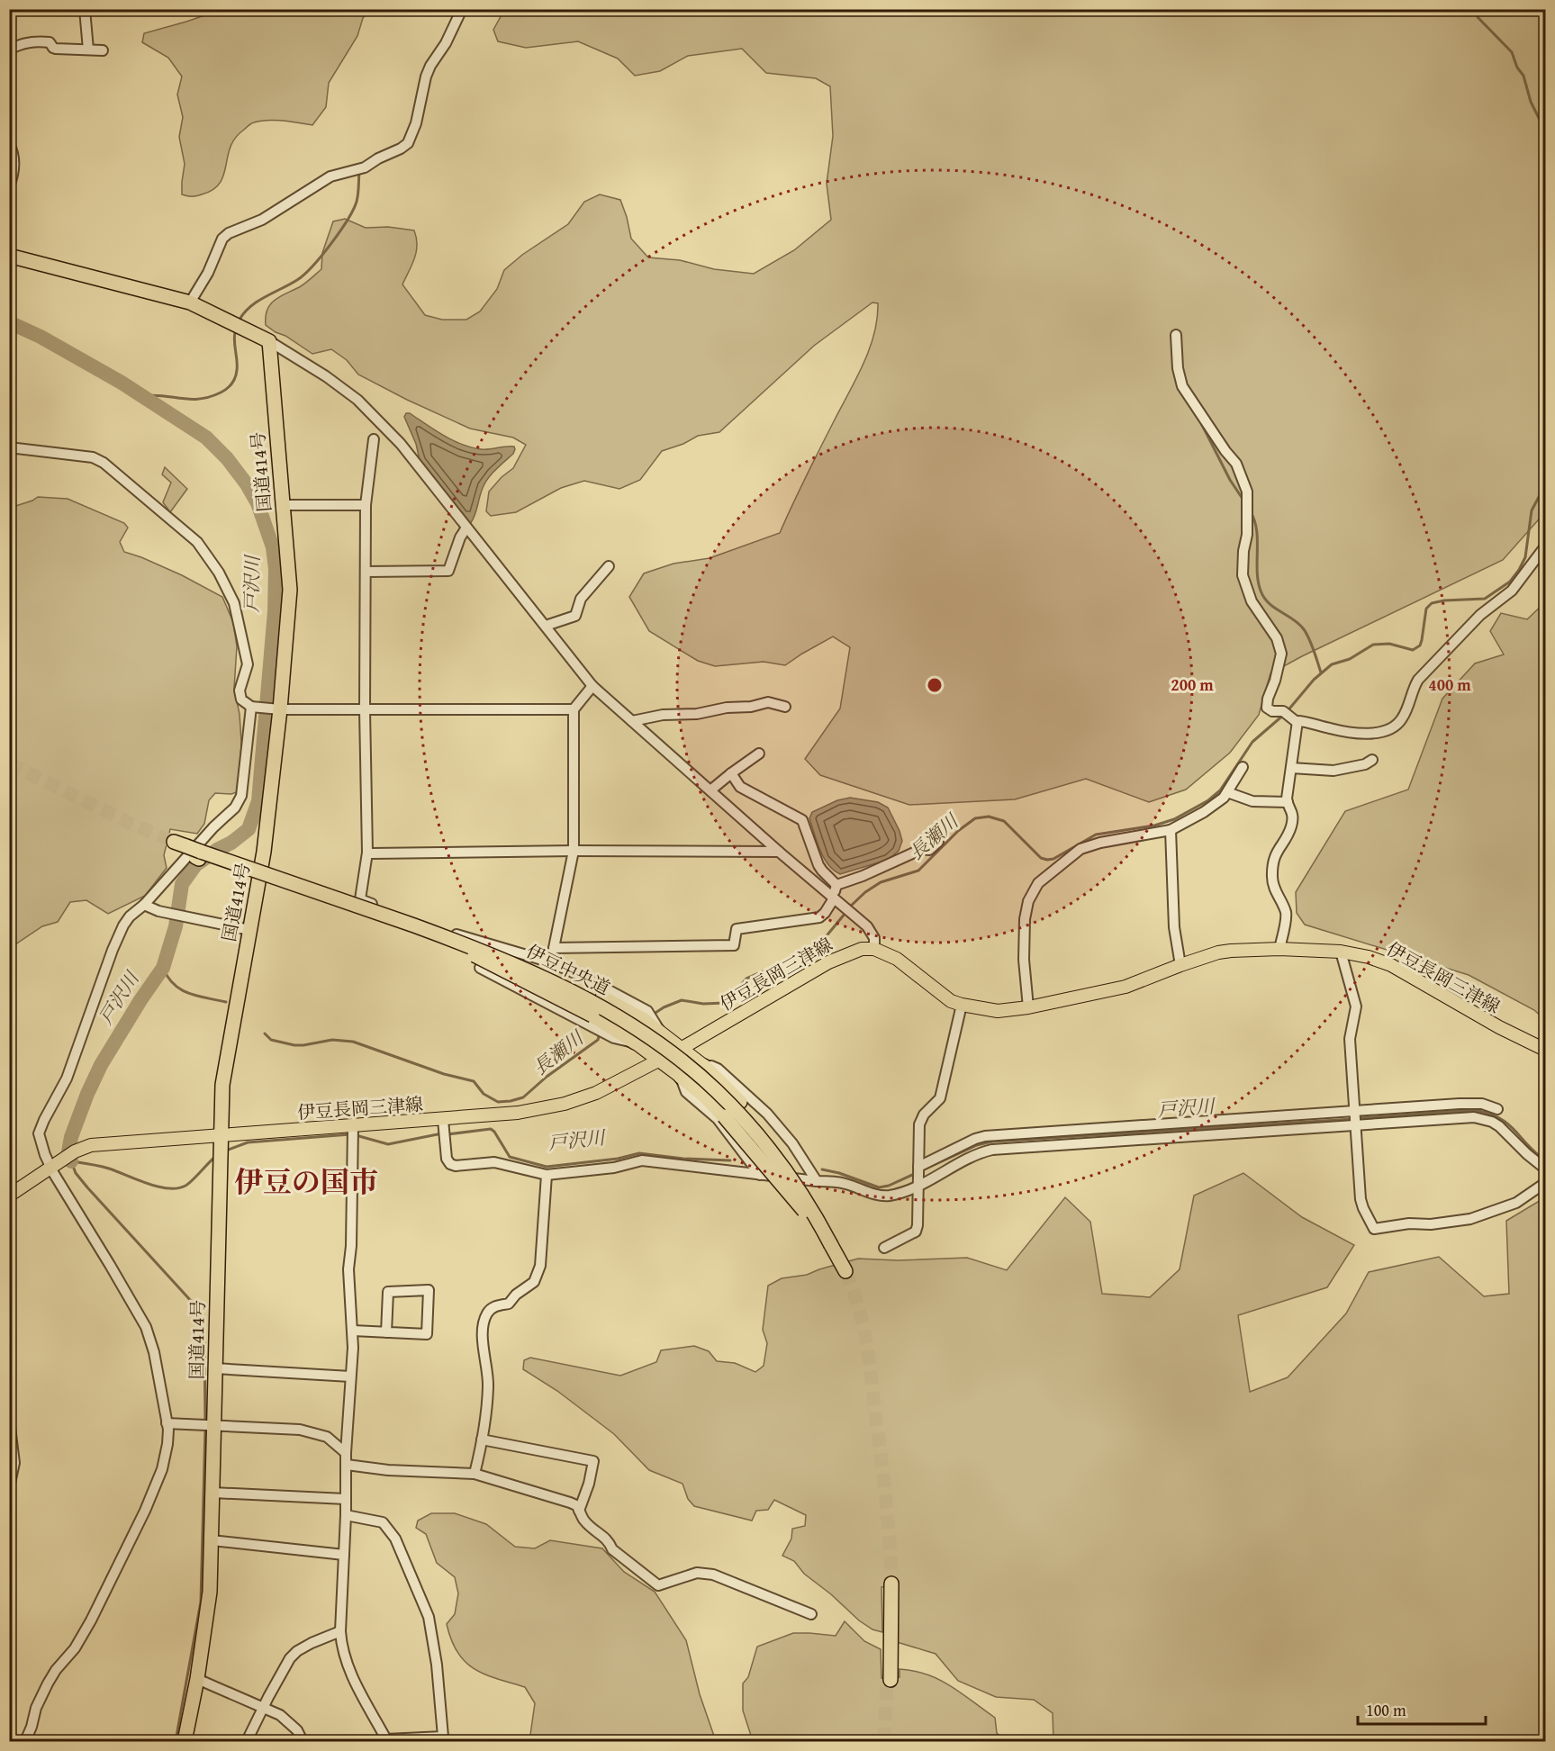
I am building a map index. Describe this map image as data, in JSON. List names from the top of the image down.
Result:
{
  "streets": {
    "highway": ["国道414号", "伊豆中央道"],
    "main road": ["伊豆長岡三津線"]
  },
  "crossings": [
    ["国道414号", "伊豆長岡三津線"]
  ],
  "districts": ["伊豆の国市"],
  "water": ["戸沢川", "長瀬川"],
  "scale_bar": "100 m",
  "rings": ["200 m", "400 m"]
}
